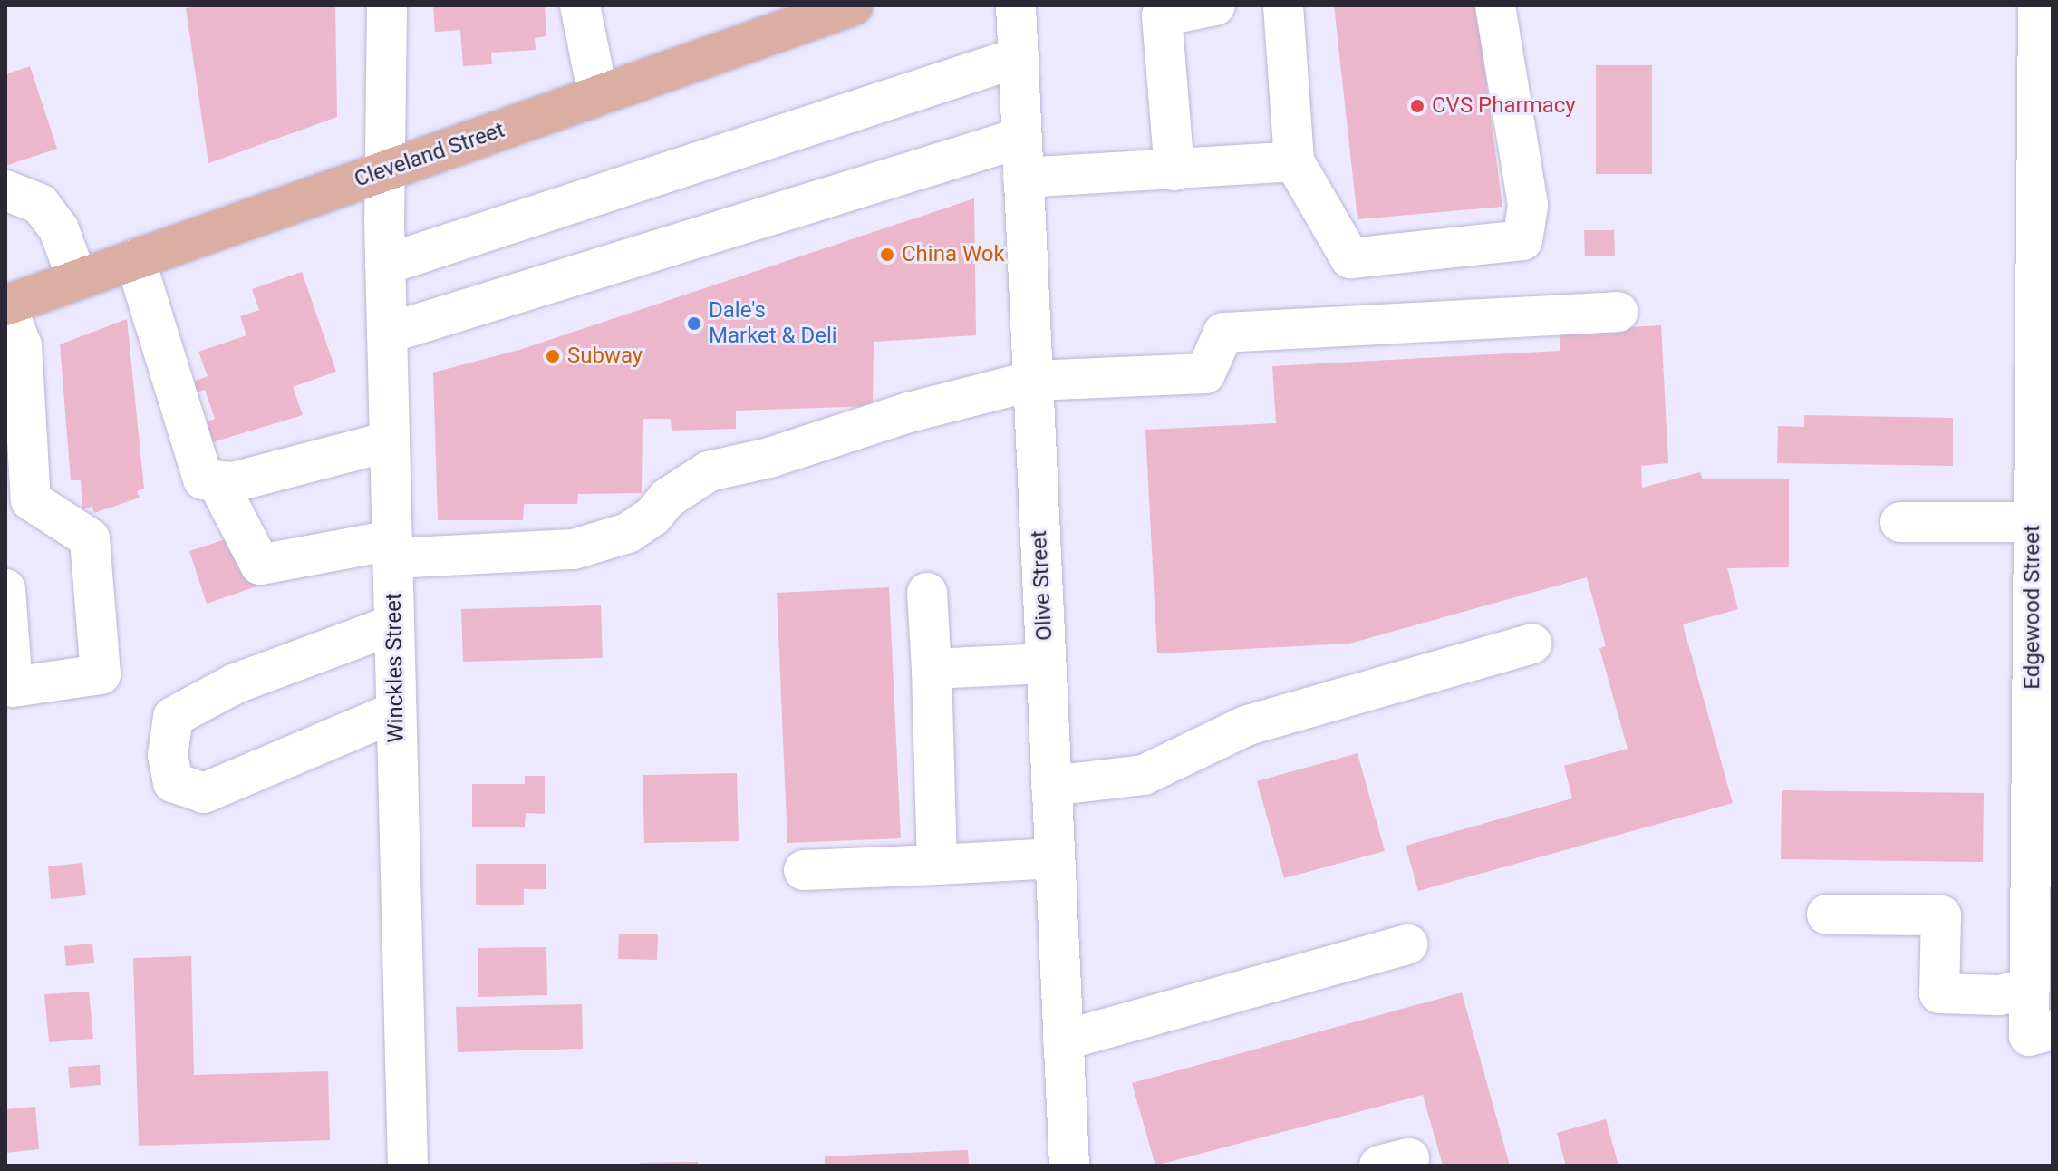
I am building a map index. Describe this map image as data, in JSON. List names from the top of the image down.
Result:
{
  "streets": {
    "main road": ["Cleveland Street"],
    "street": ["Olive Street", "Edgewood Street", "Winckles Street"]
  },
  "crossings": [
    ["Cleveland Street", "Winckles Street"]
  ],
  "places": [
    "CVS Pharmacy",
    "China Wok",
    "Dale's Market & Deli",
    "Subway"
  ]
}
